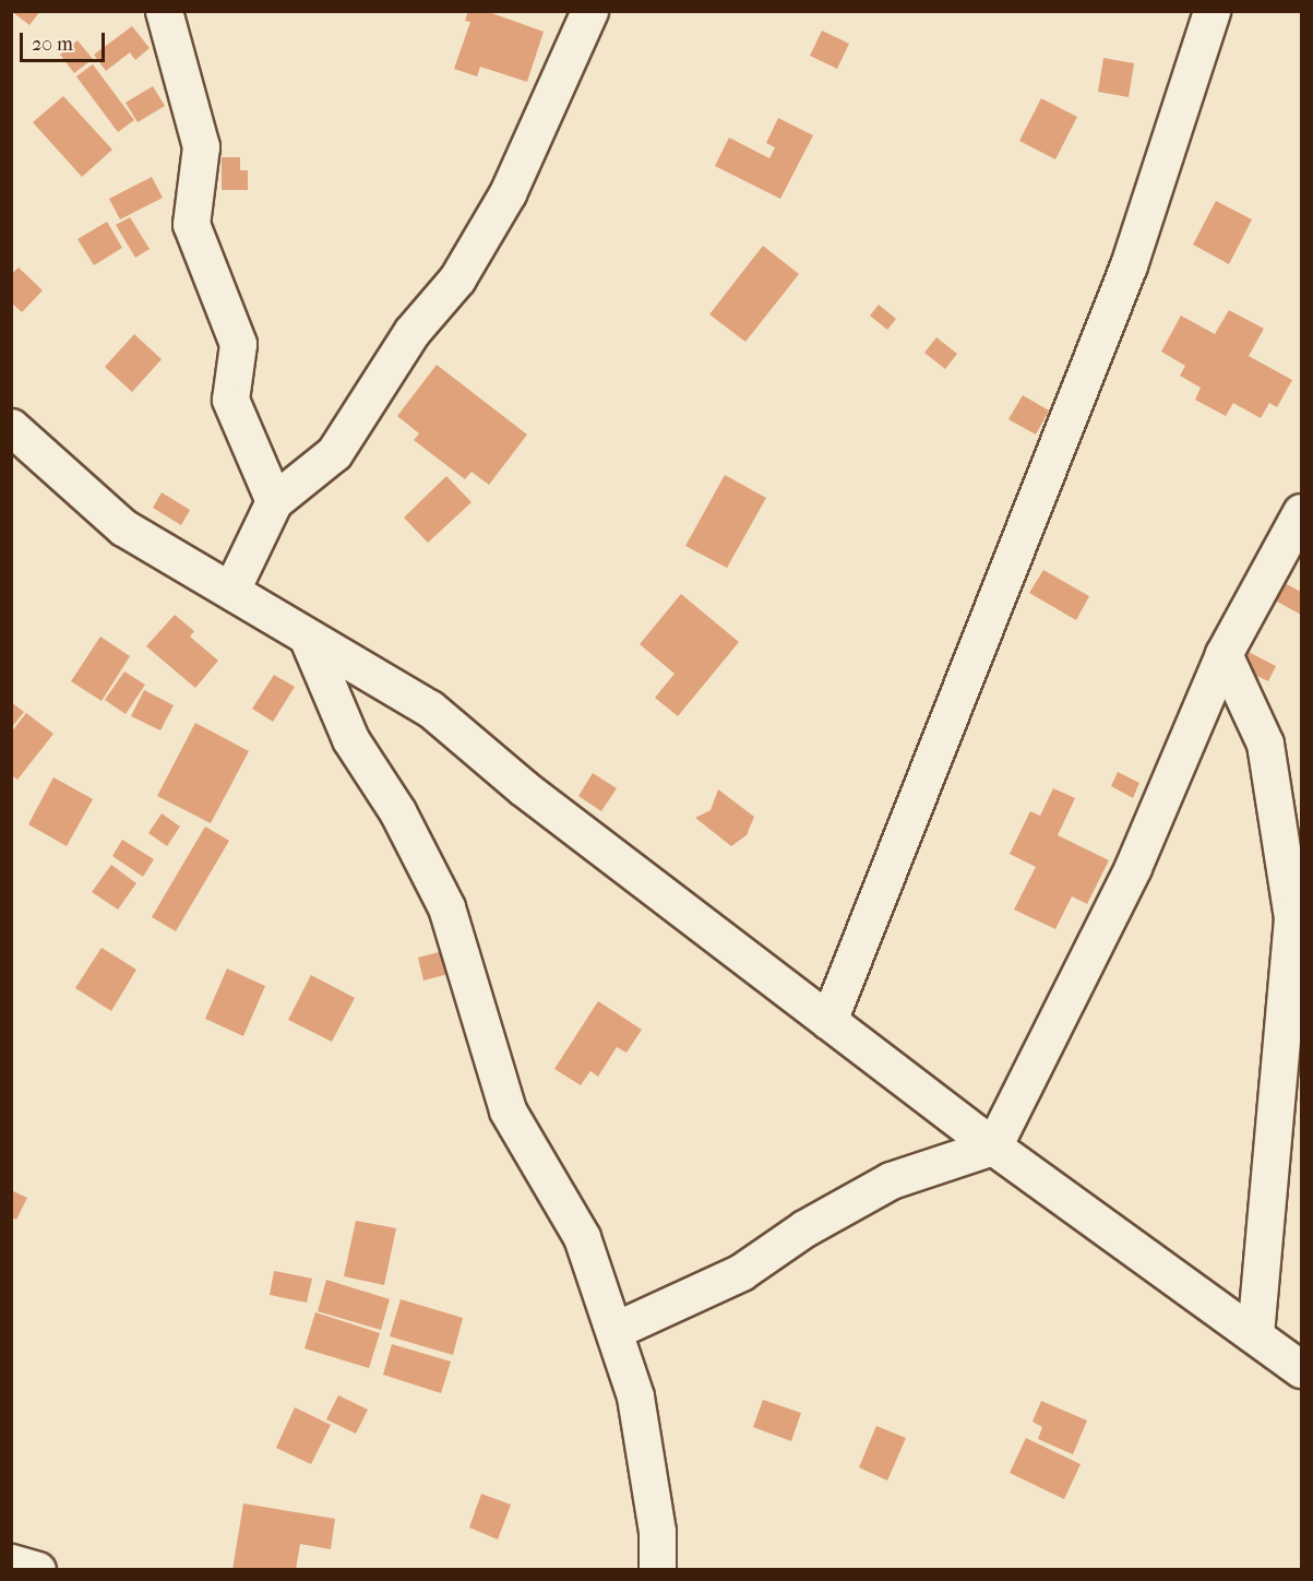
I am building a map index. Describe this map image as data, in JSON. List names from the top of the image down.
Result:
{
  "scale_bar": "20 m"
}
